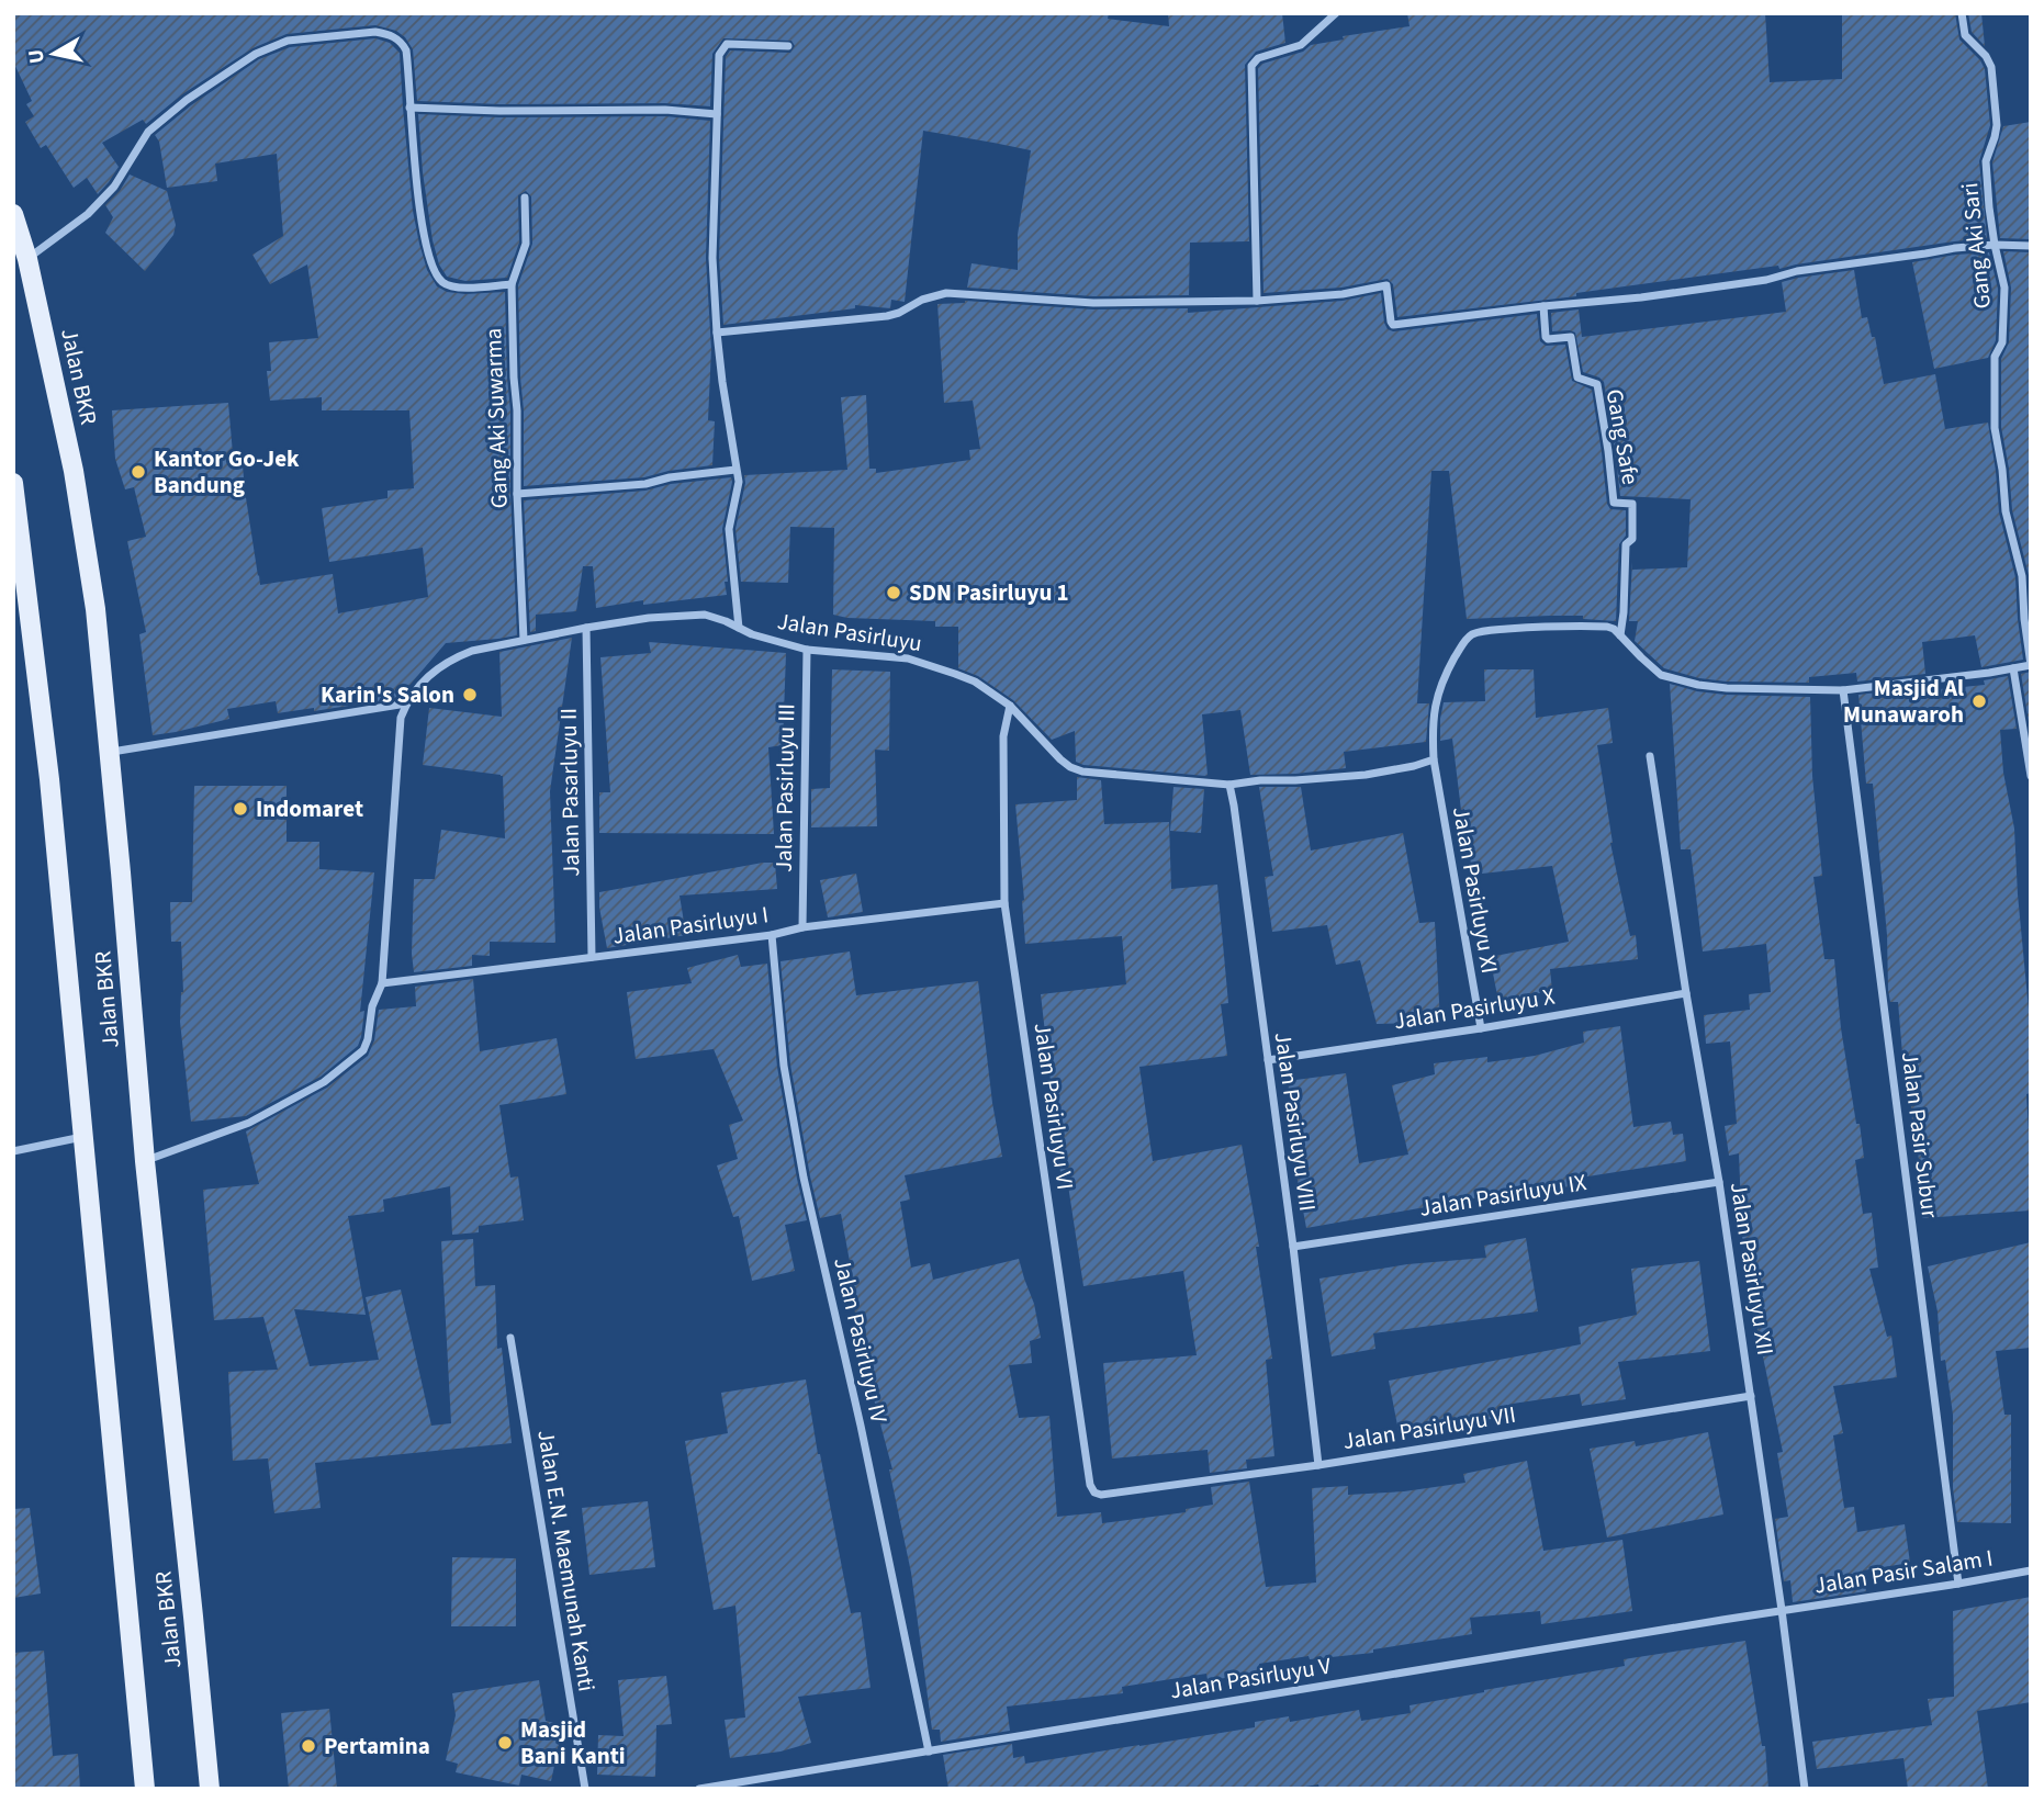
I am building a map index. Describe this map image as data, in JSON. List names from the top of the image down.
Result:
{
  "streets": {
    "main road": ["Jalan BKR"],
    "street": [
      "Gang Aki Sari",
      "Gang Aki Suwarma",
      "Gang Safe",
      "Jalan Pasirluyu",
      "Jalan Pasirluyu III",
      "Jalan Pasarluyu II",
      "Jalan Pasirluyu XI",
      "Jalan Pasirluyu I",
      "Jalan Pasirluyu X",
      "Jalan Pasirluyu VI",
      "Jalan Pasirluyu VIII",
      "Jalan Pasir Subur",
      "Jalan Pasirluyu IX",
      "Jalan Pasirluyu XII",
      "Jalan Pasirluyu IV",
      "Jalan Pasirluyu VII",
      "Jalan E.N. Maemunah Kanti",
      "Jalan Pasir Salam I",
      "Jalan Pasirluyu V"
    ]
  },
  "crossings": [
    ["Jalan BKR", "Jalan Pasirluyu"],
    ["Gang Aki Suwarma", "Jalan Pasirluyu"],
    ["Jalan Pasirluyu", "Jalan Pasirluyu III"],
    ["Jalan Pasirluyu", "Jalan Pasarluyu II"],
    ["Jalan Pasirluyu", "Jalan Pasirluyu XI"],
    ["Jalan Pasirluyu", "Jalan Pasirluyu I"],
    ["Jalan Pasirluyu", "Jalan Pasirluyu VI"],
    ["Jalan Pasirluyu", "Jalan Pasirluyu VIII"],
    ["Jalan Pasirluyu III", "Jalan Pasirluyu I"],
    ["Jalan Pasarluyu II", "Jalan Pasirluyu I"],
    ["Jalan Pasirluyu XI", "Jalan Pasirluyu X"],
    ["Jalan Pasirluyu I", "Jalan Pasirluyu VI"],
    ["Jalan Pasirluyu I", "Jalan Pasirluyu IV"],
    ["Jalan Pasirluyu X", "Jalan Pasirluyu VIII"],
    ["Jalan Pasirluyu X", "Jalan Pasirluyu XII"],
    ["Jalan Pasirluyu VI", "Jalan Pasirluyu VII"],
    ["Jalan Pasirluyu VIII", "Jalan Pasirluyu IX"],
    ["Jalan Pasirluyu VIII", "Jalan Pasirluyu VII"],
    ["Jalan Pasir Subur", "Jalan Pasir Salam I"],
    ["Jalan Pasirluyu IX", "Jalan Pasirluyu XII"],
    ["Jalan Pasirluyu XII", "Jalan Pasirluyu VII"],
    ["Jalan Pasirluyu XII", "Jalan Pasir Salam I"],
    ["Jalan Pasirluyu XII", "Jalan Pasirluyu V"],
    ["Jalan Pasirluyu IV", "Jalan Pasirluyu V"],
    ["Jalan Pasir Salam I", "Jalan Pasirluyu V"]
  ],
  "places": [
    "Kantor Go-Jek Bandung",
    "SDN Pasirluyu 1",
    "Karin's Salon",
    "Masjid Al Munawaroh",
    "Indomaret",
    "Masjid Bani Kanti",
    "Pertamina"
  ],
  "north": "left"
}
